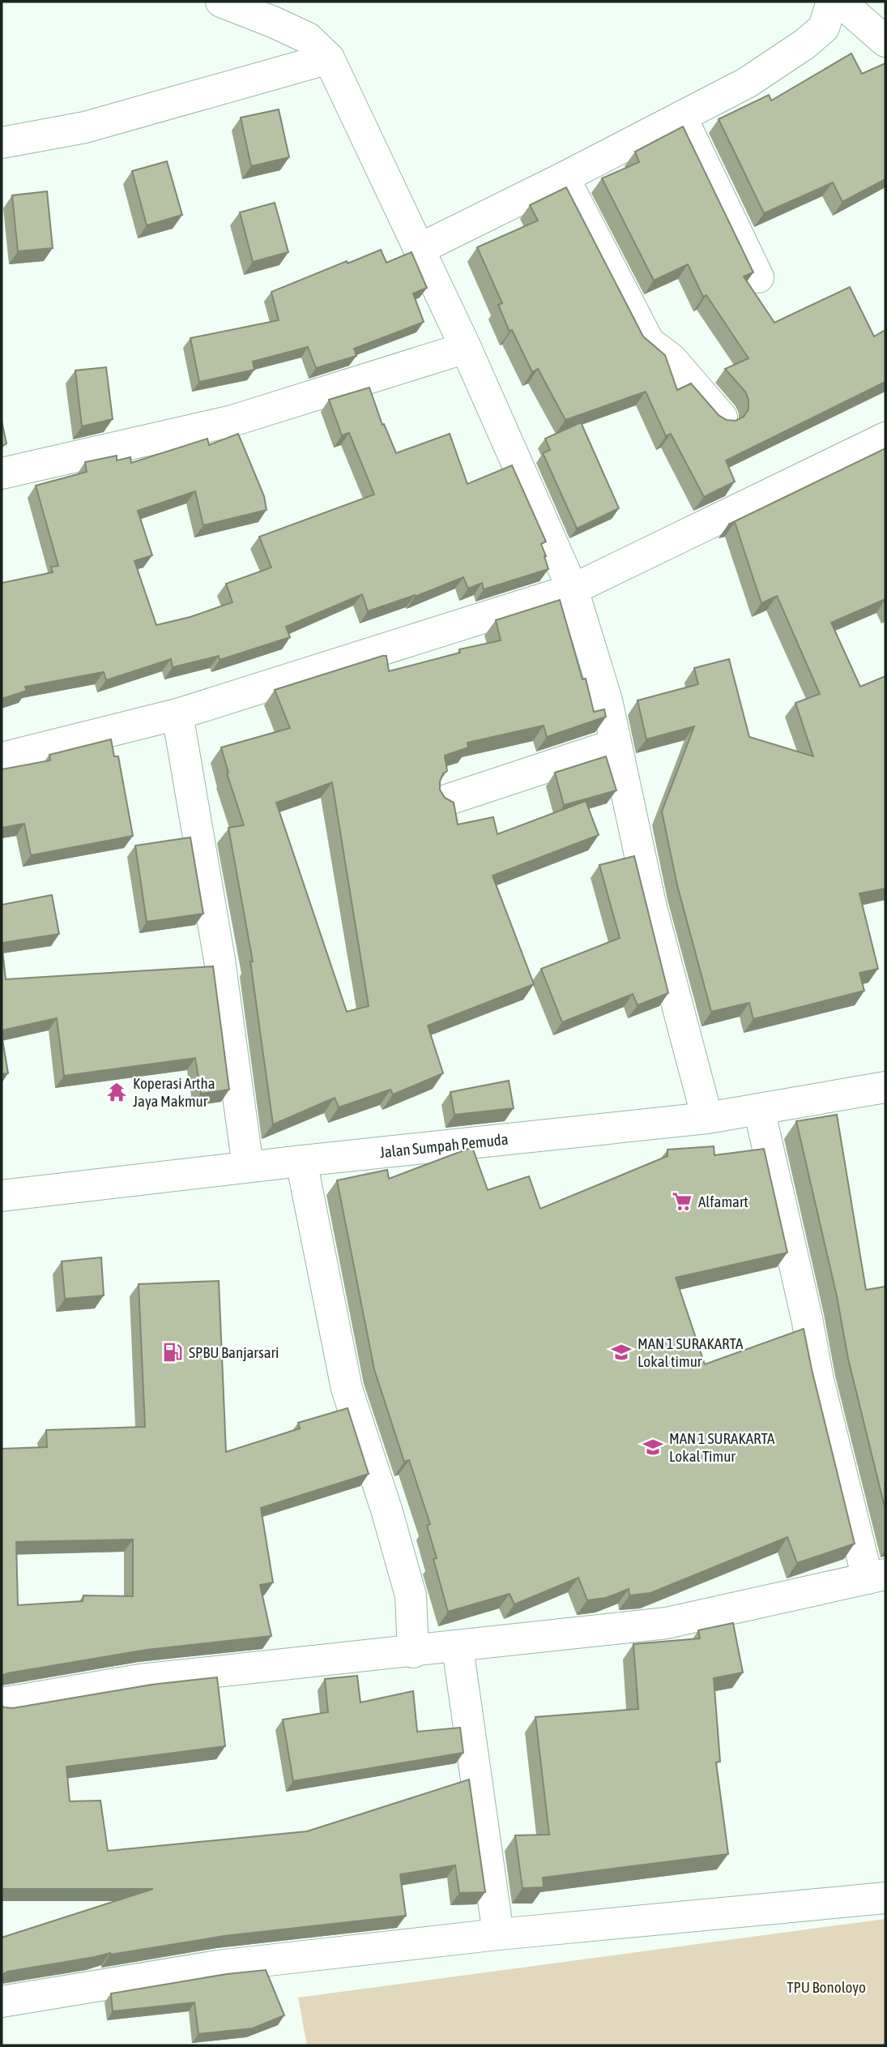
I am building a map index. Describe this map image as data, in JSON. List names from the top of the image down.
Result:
{
  "streets": {
    "main road": ["Jalan Sumpah Pemuda"]
  },
  "parks": ["TPU Bonoloyo"],
  "places": {
    "temple": ["Koperasi Artha Jaya Makmur"],
    "supermarket": ["Alfamart"],
    "fuel station": ["SPBU Banjarsari"],
    "school or university": ["MAN 1 SURAKARTA Lokal timur", "MAN 1 SURAKARTA Lokal Timur"]
  }
}
